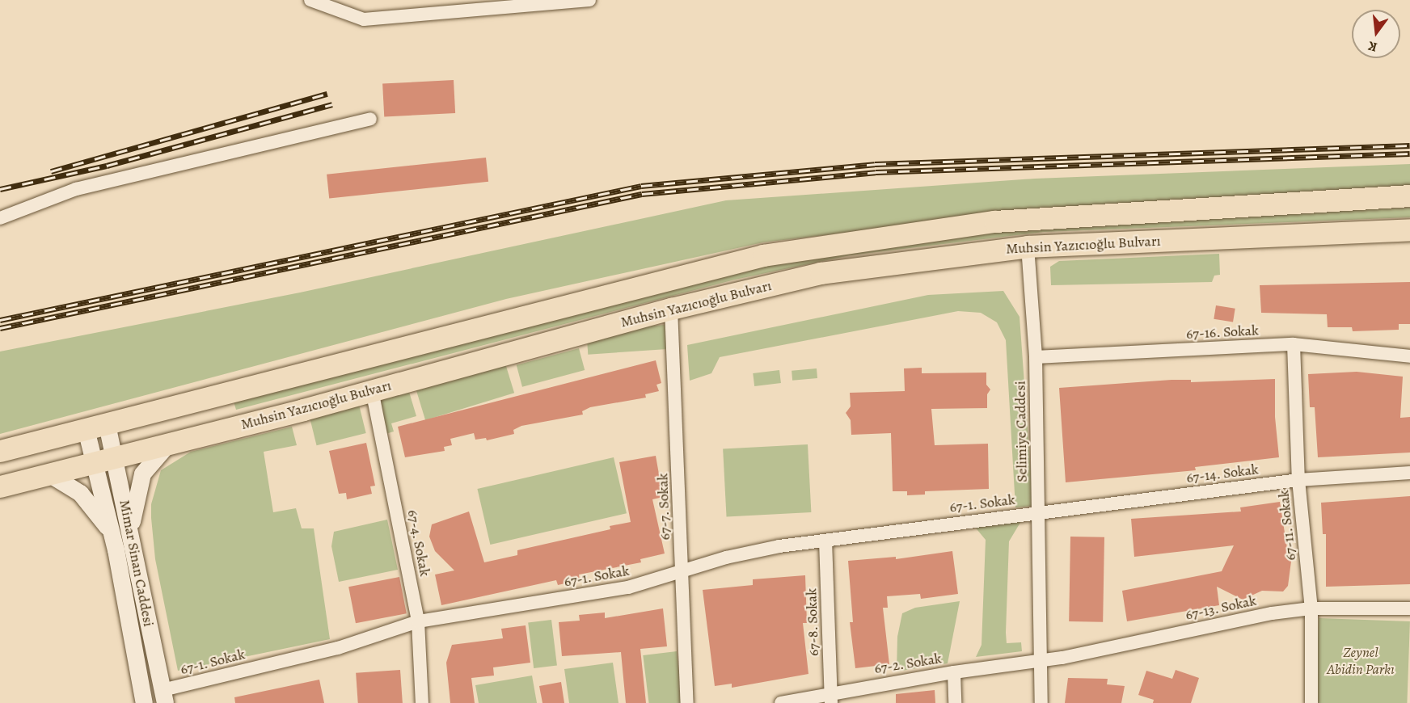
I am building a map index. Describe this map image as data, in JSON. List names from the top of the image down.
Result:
{
  "streets": {
    "main road": ["Muhsin Yazıcıoğlu Bulvarı"],
    "street": [
      "67-16. Sokak",
      "Selimiye Caddesi",
      "67-14. Sokak",
      "67-1. Sokak",
      "67-7. Sokak",
      "67-11. Sokak",
      "67-4. Sokak",
      "Mimar Sinan Caddesi",
      "67-13. Sokak",
      "67-8. Sokak",
      "67-2. Sokak"
    ]
  },
  "crossings": [
    ["Muhsin Yazıcıoğlu Bulvarı", "Selimiye Caddesi"],
    ["Muhsin Yazıcıoğlu Bulvarı", "67-7. Sokak"],
    ["Muhsin Yazıcıoğlu Bulvarı", "67-4. Sokak"],
    ["Muhsin Yazıcıoğlu Bulvarı", "Mimar Sinan Caddesi"],
    ["67-16. Sokak", "Selimiye Caddesi"],
    ["67-16. Sokak", "67-11. Sokak"],
    ["Selimiye Caddesi", "67-14. Sokak"],
    ["Selimiye Caddesi", "67-1. Sokak"],
    ["Selimiye Caddesi", "67-13. Sokak"],
    ["Selimiye Caddesi", "67-2. Sokak"],
    ["67-14. Sokak", "67-1. Sokak"],
    ["67-14. Sokak", "67-11. Sokak"],
    ["67-1. Sokak", "67-7. Sokak"],
    ["67-1. Sokak", "67-4. Sokak"],
    ["67-1. Sokak", "Mimar Sinan Caddesi"],
    ["67-1. Sokak", "67-8. Sokak"],
    ["67-11. Sokak", "67-13. Sokak"],
    ["67-13. Sokak", "67-2. Sokak"],
    ["67-8. Sokak", "67-2. Sokak"]
  ],
  "parks": ["Zeynel Abidin Parkı"],
  "north": "bottom"
}
